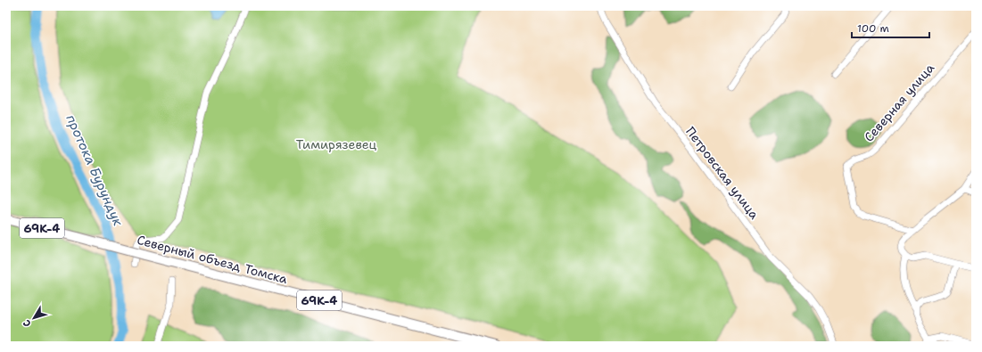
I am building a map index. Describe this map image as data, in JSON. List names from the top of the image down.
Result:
{
  "streets": {
    "main road": ["69К-4", "Северный объезд Томска"],
    "street": ["Северная улица", "Петровская улица"]
  },
  "water": ["протока Бурундук"],
  "parks": ["Тимирязевец"],
  "scale_bar": "100 m",
  "north": "bottom left"
}
